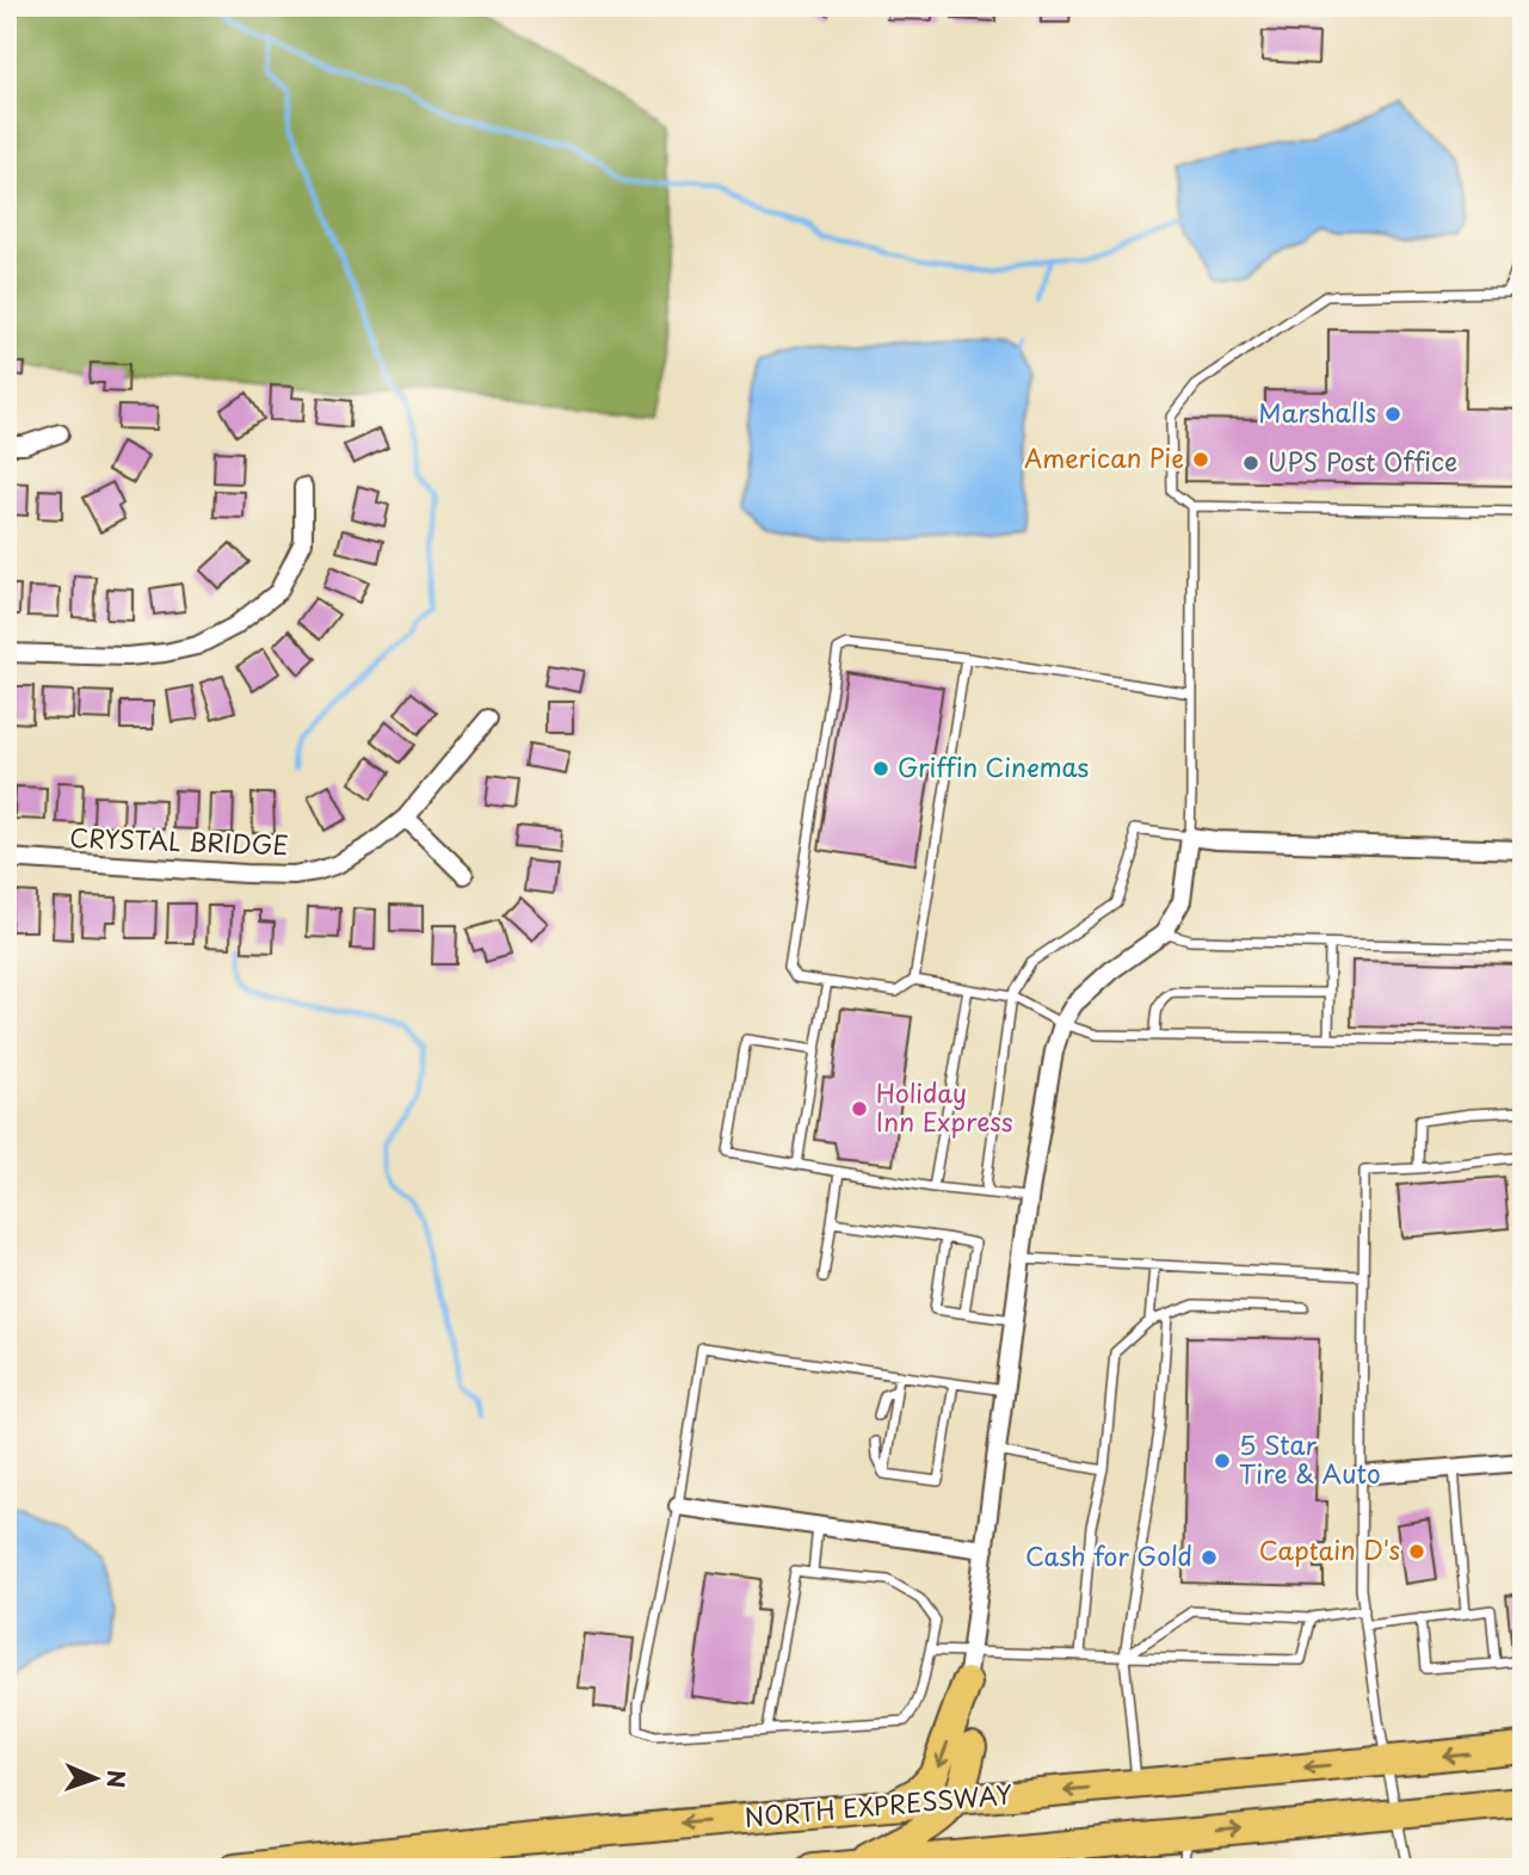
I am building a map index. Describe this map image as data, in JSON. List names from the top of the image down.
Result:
{
  "streets": {
    "highway": ["NORTH EXPRESSWAY"],
    "street": ["CRYSTAL BRIDGE"]
  },
  "places": [
    "Marshalls",
    "American Pie",
    "UPS Post Office",
    "Griffin Cinemas",
    "Holiday Inn Express",
    "5 Star Tire & Auto",
    "Captain D's",
    "Cash for Gold"
  ],
  "north": "right"
}
